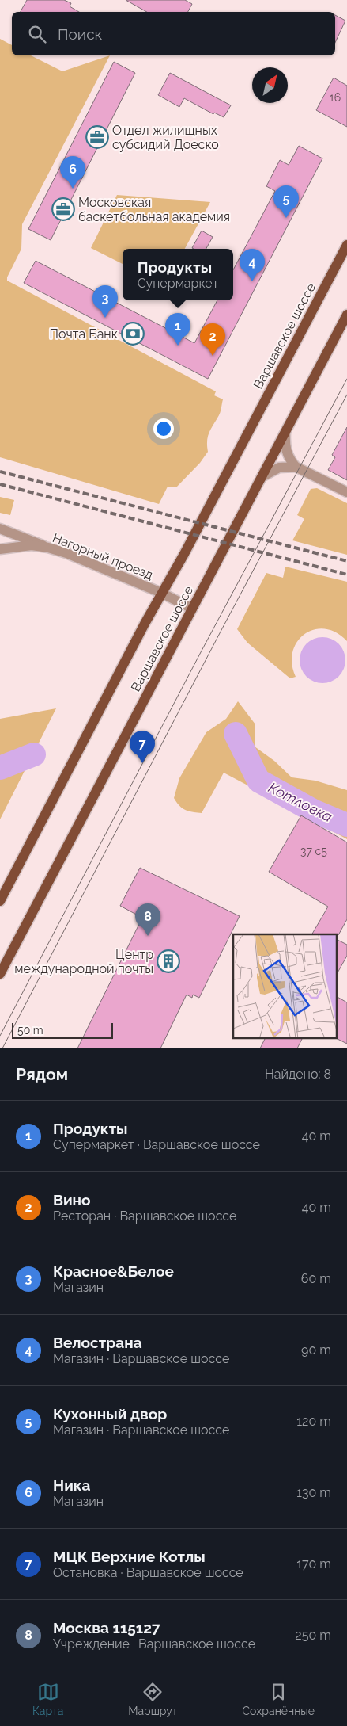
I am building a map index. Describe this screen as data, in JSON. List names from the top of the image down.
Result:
{
  "streets": {
    "main road": ["Варшавское шоссе"],
    "street": ["Нагорный проезд"]
  },
  "crossings": [
    ["Варшавское шоссе", "Нагорный проезд"]
  ],
  "water": ["Котловка"],
  "places": {
    "office": ["Отдел жилищных субсидий Доеско", "Московская баскетбольная академия"],
    "bank": ["Почта Банк"],
    "building": ["Центр международной почты"]
  },
  "house_numbers": ["16", "37 с5"],
  "scale_bar": "50 m",
  "north": "top right",
  "page": {
    "search": "Поиск",
    "pins": [
      "6",
      "5",
      "4",
      "3",
      "1",
      "2",
      "7",
      "8"
    ],
    "popup": ["Продукты", "Супермаркет"],
    "scale": "50 m",
    "heading": ["Рядом", "Найдено: 8"],
    "list": [
      {
        "mark": "1",
        "name": "Продукты",
        "note": "Супермаркет · Варшавское шоссе",
        "value": "40 m"
      },
      {
        "mark": "2",
        "name": "Вино",
        "note": "Ресторан · Варшавское шоссе",
        "value": "40 m"
      },
      {
        "mark": "3",
        "name": "Красное&Белое",
        "note": "Магазин",
        "value": "60 m"
      },
      {
        "mark": "4",
        "name": "Велострана",
        "note": "Магазин · Варшавское шоссе",
        "value": "90 m"
      },
      {
        "mark": "5",
        "name": "Кухонный двор",
        "note": "Магазин · Варшавское шоссе",
        "value": "120 m"
      },
      {
        "mark": "6",
        "name": "Ника",
        "note": "Магазин",
        "value": "130 m"
      },
      {
        "mark": "7",
        "name": "МЦК Верхние Котлы",
        "note": "Остановка · Варшавское шоссе",
        "value": "170 m"
      },
      {
        "mark": "8",
        "name": "Москва 115127",
        "note": "Учреждение · Варшавское шоссе",
        "value": "250 m"
      }
    ],
    "nav": ["Карта", "Маршрут", "Сохранённые"]
  }
}
